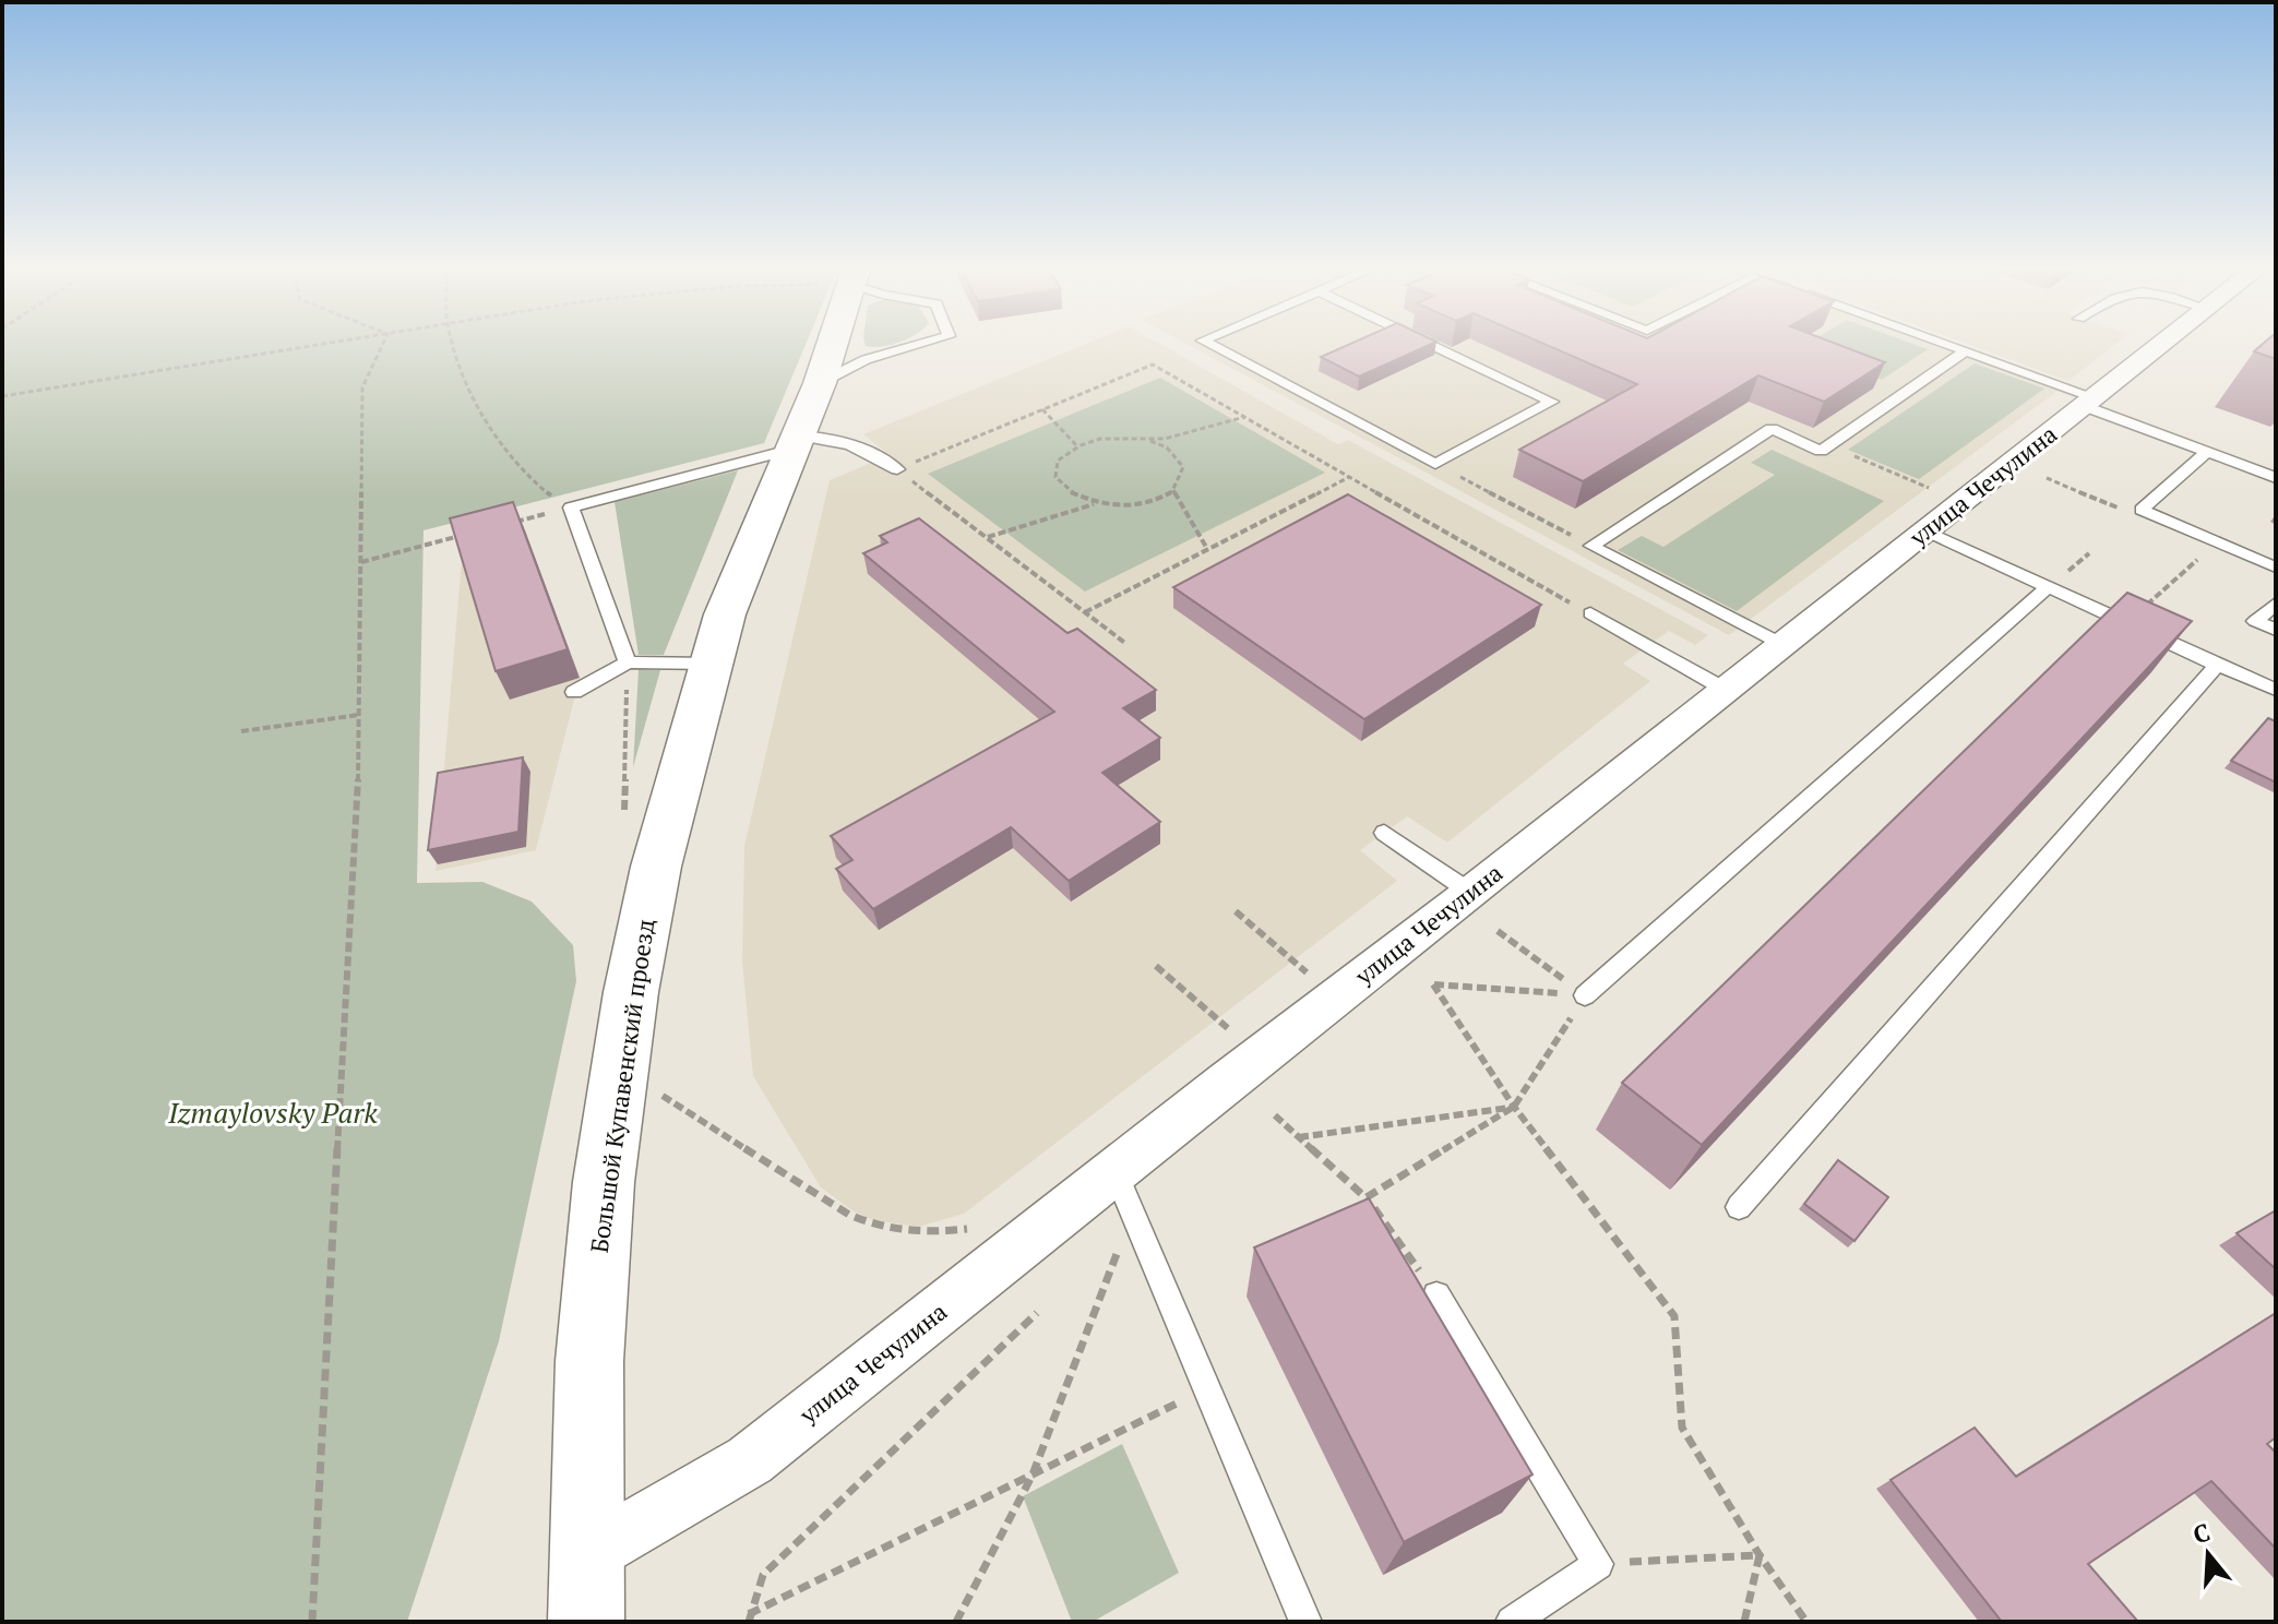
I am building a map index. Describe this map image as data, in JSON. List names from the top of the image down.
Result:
{
  "streets": {
    "main road": ["Большой Купавенский проезд"],
    "street": ["улица Чечулина"]
  },
  "crossings": [
    ["улица Чечулина", "Большой Купавенский проезд"]
  ],
  "parks": ["Izmaylovsky Park"],
  "north": "top"
}
